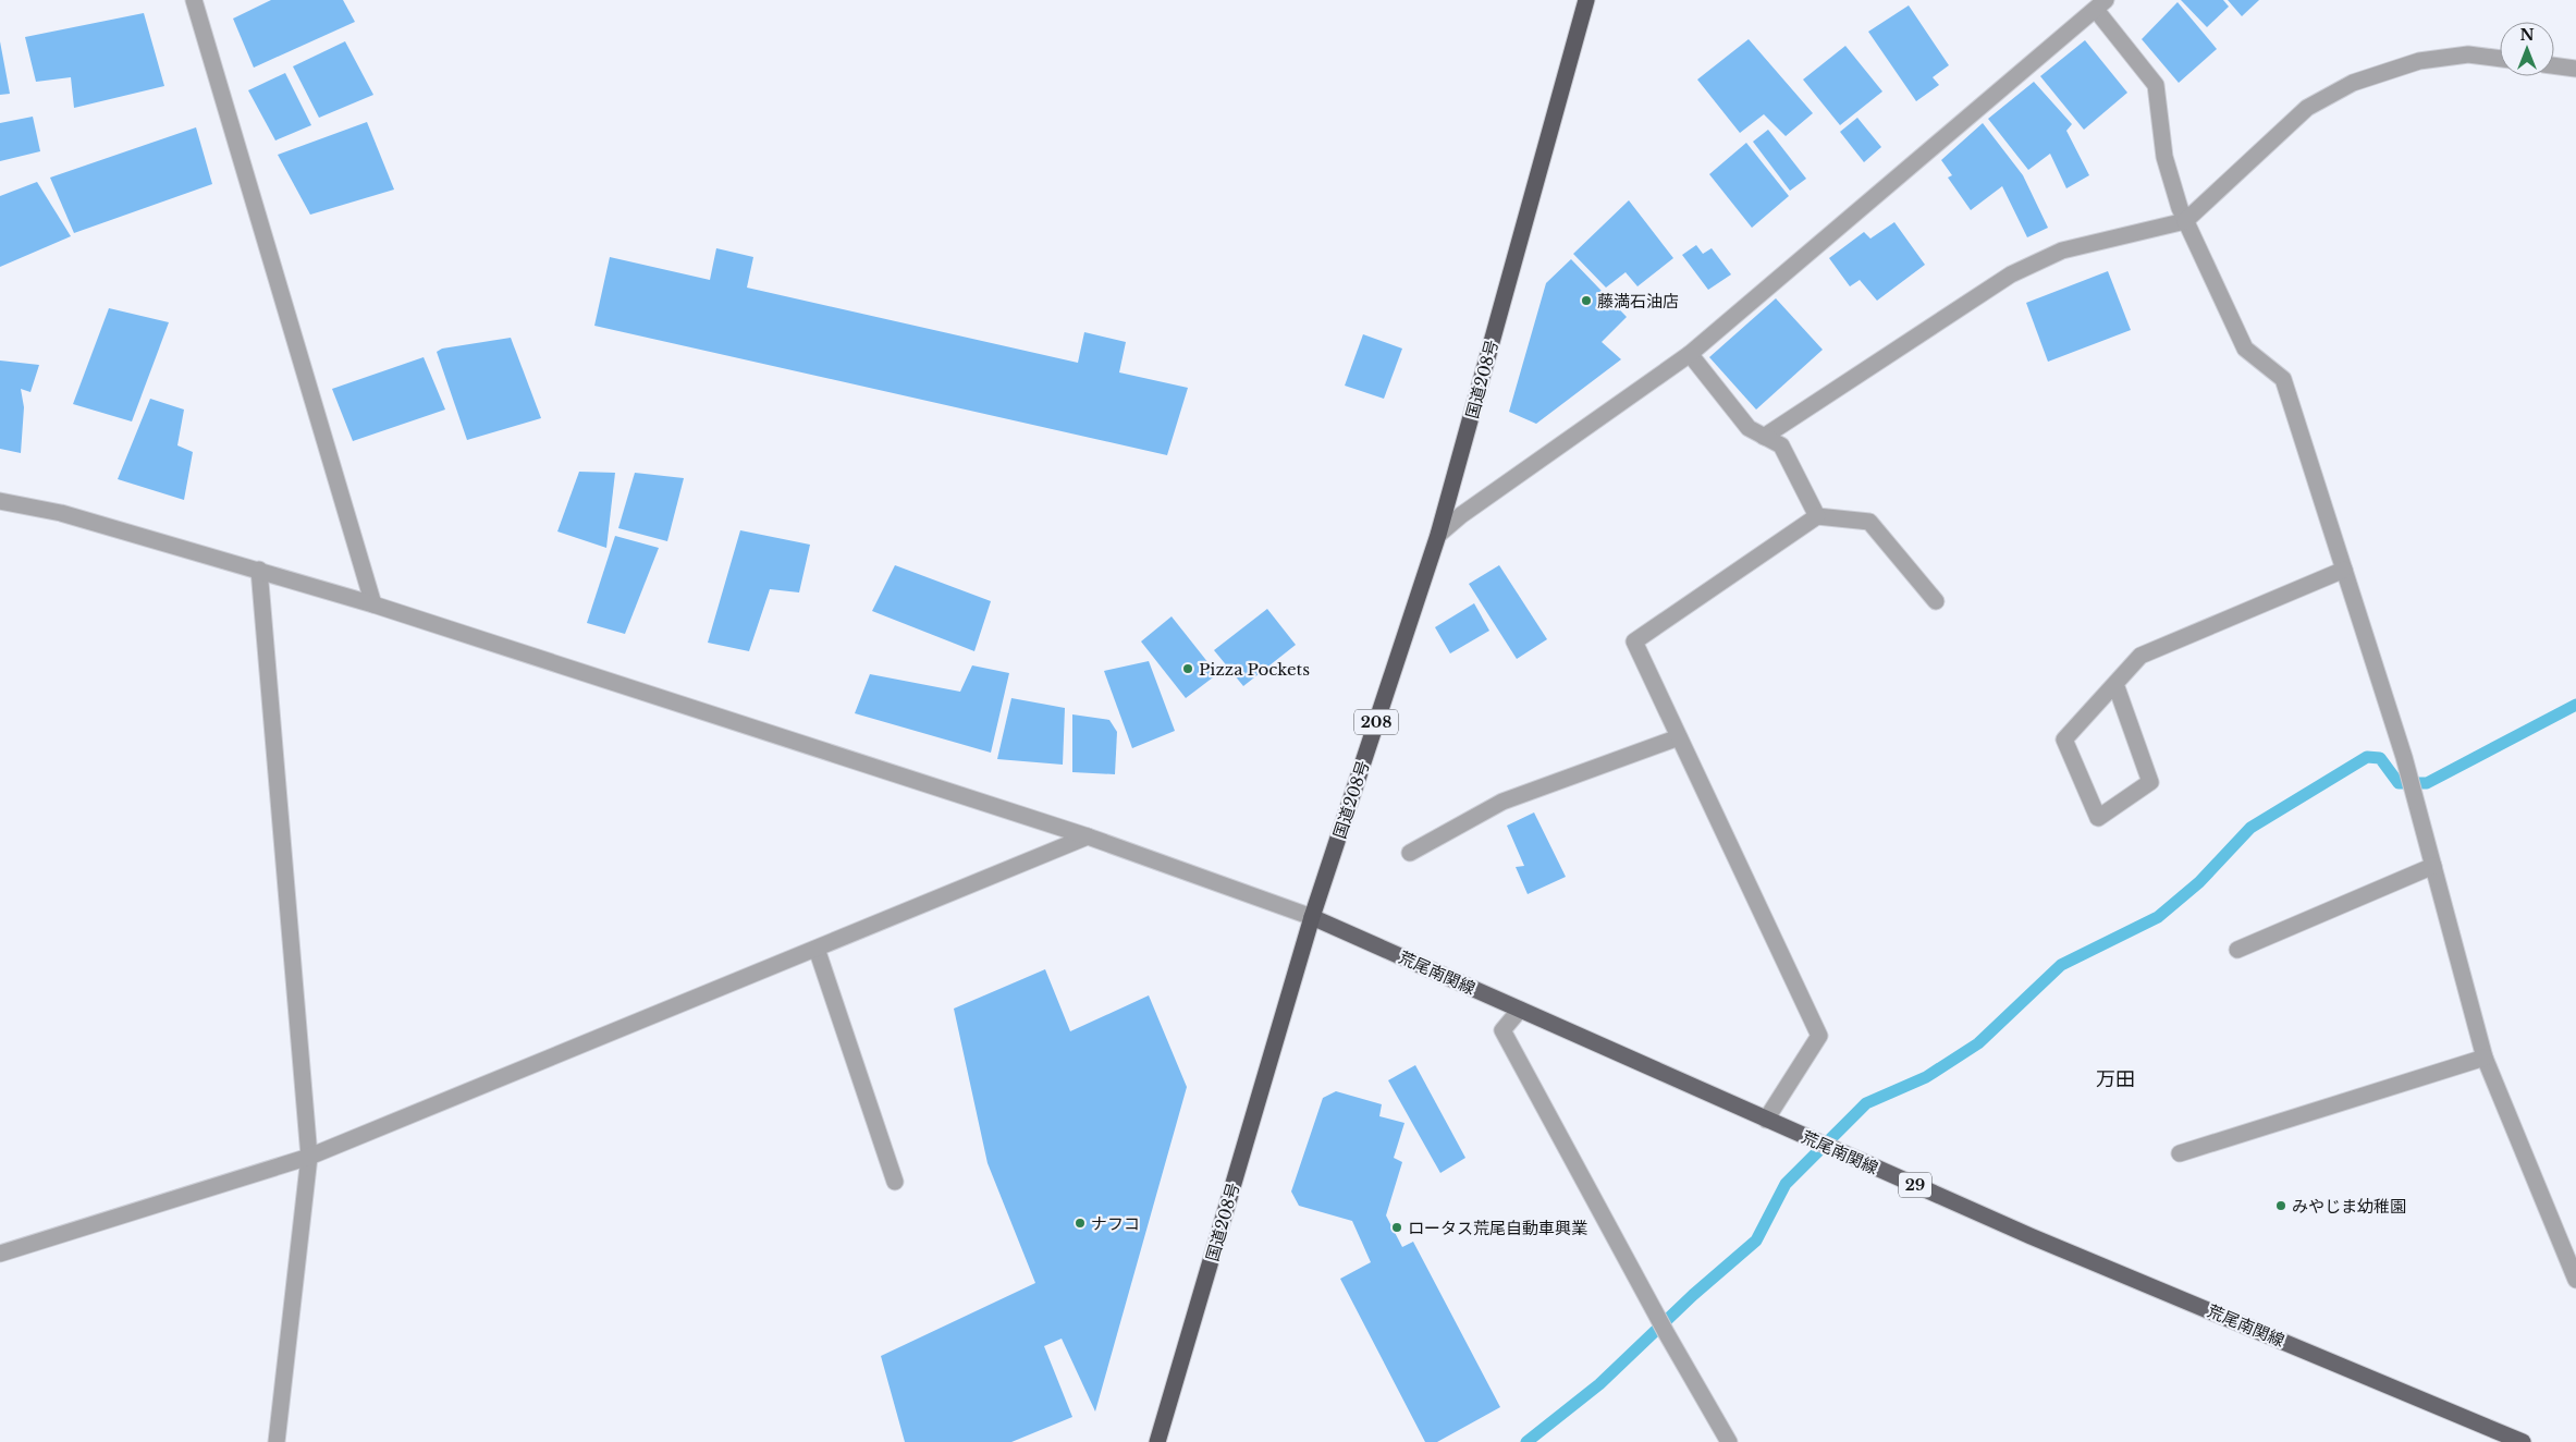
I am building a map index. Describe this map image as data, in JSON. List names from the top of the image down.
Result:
{
  "streets": {
    "highway": ["国道208号", "208"],
    "main road": ["荒尾南関線", "29"]
  },
  "crossings": [
    ["国道208号", "荒尾南関線"]
  ],
  "districts": ["万田"],
  "places": [
    "藤満石油店",
    "Pizza Pockets",
    "みやじま幼稚園",
    "ナフコ",
    "ロータス荒尾自動車興業"
  ],
  "north": "top"
}
